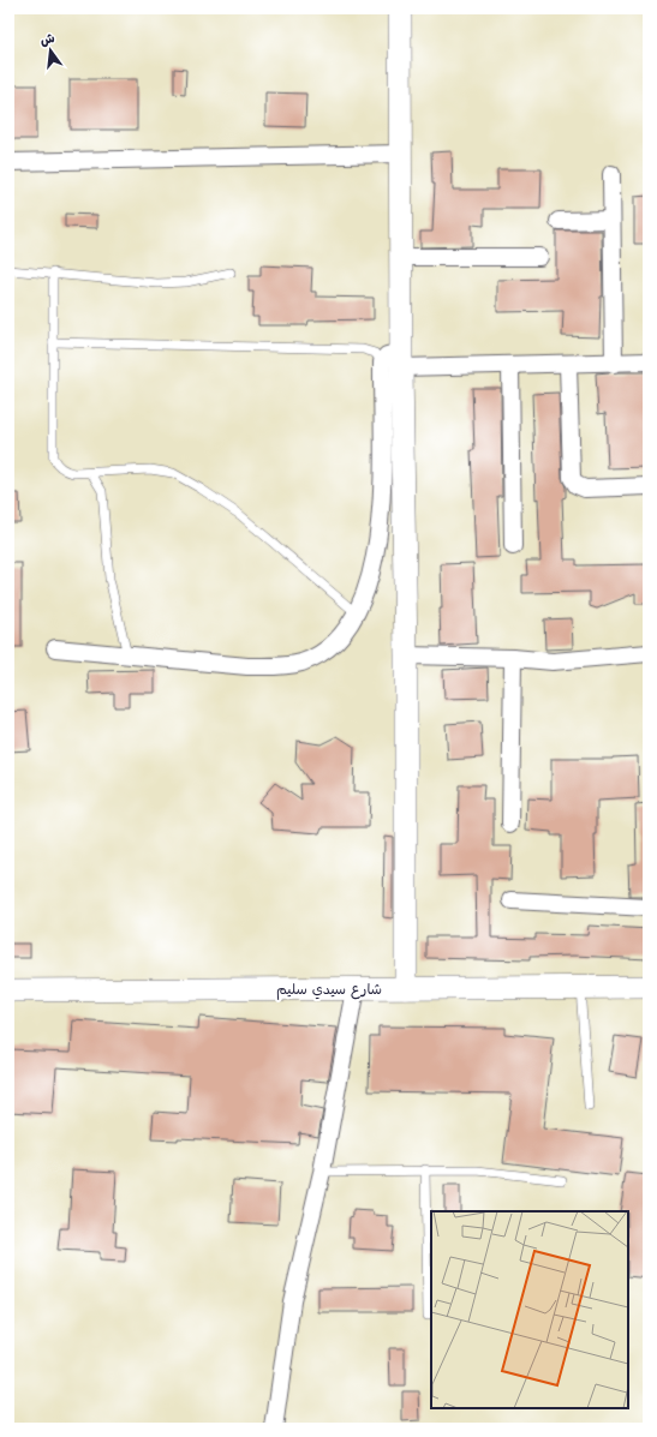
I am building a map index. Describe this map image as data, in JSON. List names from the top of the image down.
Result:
{
  "streets": {
    "street": ["شارع سيدي سليم"]
  },
  "north": "top"
}
